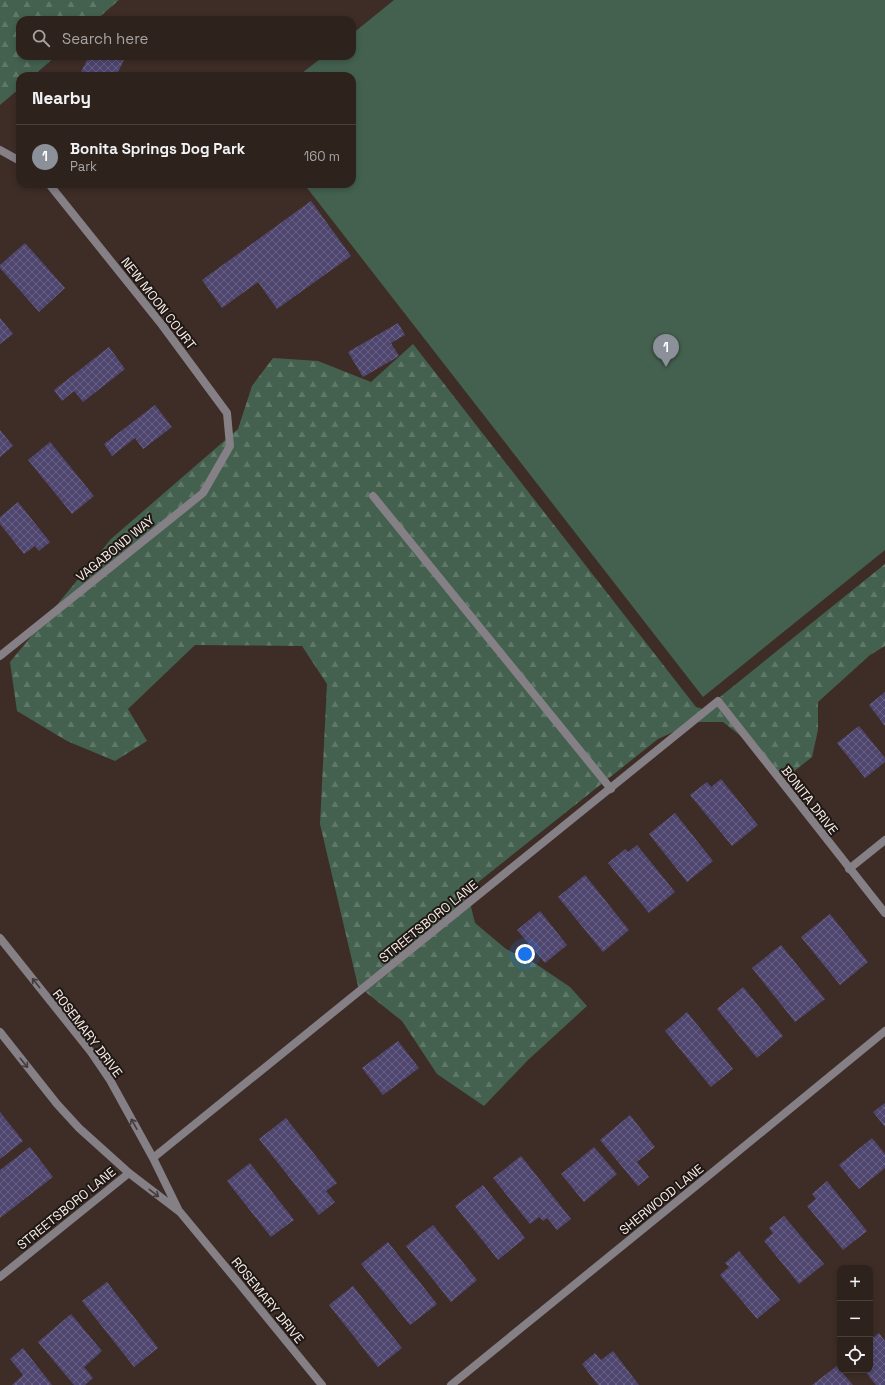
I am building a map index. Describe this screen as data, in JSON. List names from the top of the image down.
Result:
{
  "streets": {
    "street": [
      "NEW MOON COURT",
      "VAGABOND WAY",
      "BONITA DRIVE",
      "STREETSBORO LANE",
      "ROSEMARY DRIVE",
      "SHERWOOD LANE"
    ]
  },
  "crossings": [
    ["NEW MOON COURT", "VAGABOND WAY"],
    ["BONITA DRIVE", "STREETSBORO LANE"],
    ["STREETSBORO LANE", "ROSEMARY DRIVE"]
  ],
  "page": {
    "search": "Search here",
    "heading": "Nearby",
    "list": [
      {
        "mark": "1",
        "name": "Bonita Springs Dog Park",
        "note": "Park",
        "value": "160 m"
      }
    ],
    "pins": "1",
    "map_buttons": ["+", "−"]
  }
}
